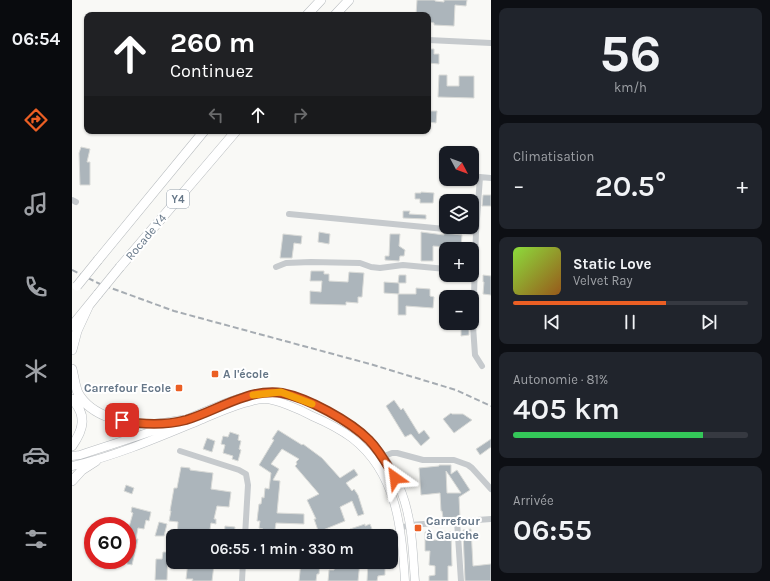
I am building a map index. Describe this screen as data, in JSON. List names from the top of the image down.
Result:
{
  "streets": {
    "highway": ["Y4", "Rocade Y4"]
  },
  "places": {
    "transit": ["A l'école", "Carrefour Ecole", "Carrefour à Gauche"]
  },
  "north": "bottom right",
  "page": {
    "tabs": "06:54",
    "tile": [
      ["56", "km/h"],
      "Climatisation",
      ["Autonomie · 81%", "405 km"],
      ["Arrivée", "06:55"]
    ],
    "turn": ["260 m", "Continuez"],
    "map_buttons": ["+", "−"],
    "heat": ["−", "20.5°", "+"],
    "song": ["Static Love", "Velvet Ray"],
    "limit": "60",
    "trip": "06:55 · 1 min · 330 m"
  }
}
